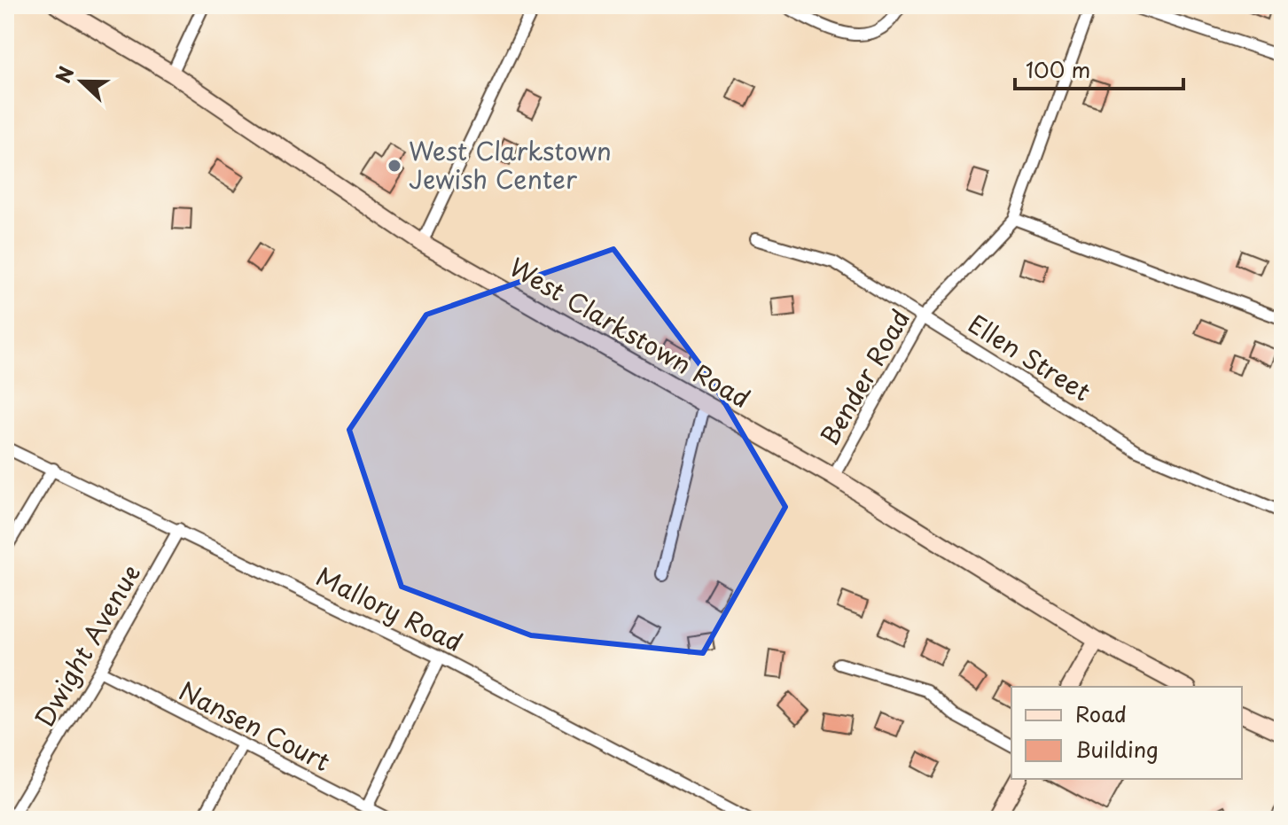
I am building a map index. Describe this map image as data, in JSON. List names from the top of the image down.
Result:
{
  "streets": {
    "street": [
      "West Clarkstown Road",
      "Ellen Street",
      "Bender Road",
      "Mallory Road",
      "Dwight Avenue",
      "Nansen Court"
    ]
  },
  "crossings": [
    ["West Clarkstown Road", "Bender Road"],
    ["Ellen Street", "Bender Road"],
    ["Mallory Road", "Dwight Avenue"],
    ["Dwight Avenue", "Nansen Court"]
  ],
  "places": ["West Clarkstown Jewish Center"],
  "legend": ["Road", "Building"],
  "scale_bar": "100 m",
  "north": "left"
}
